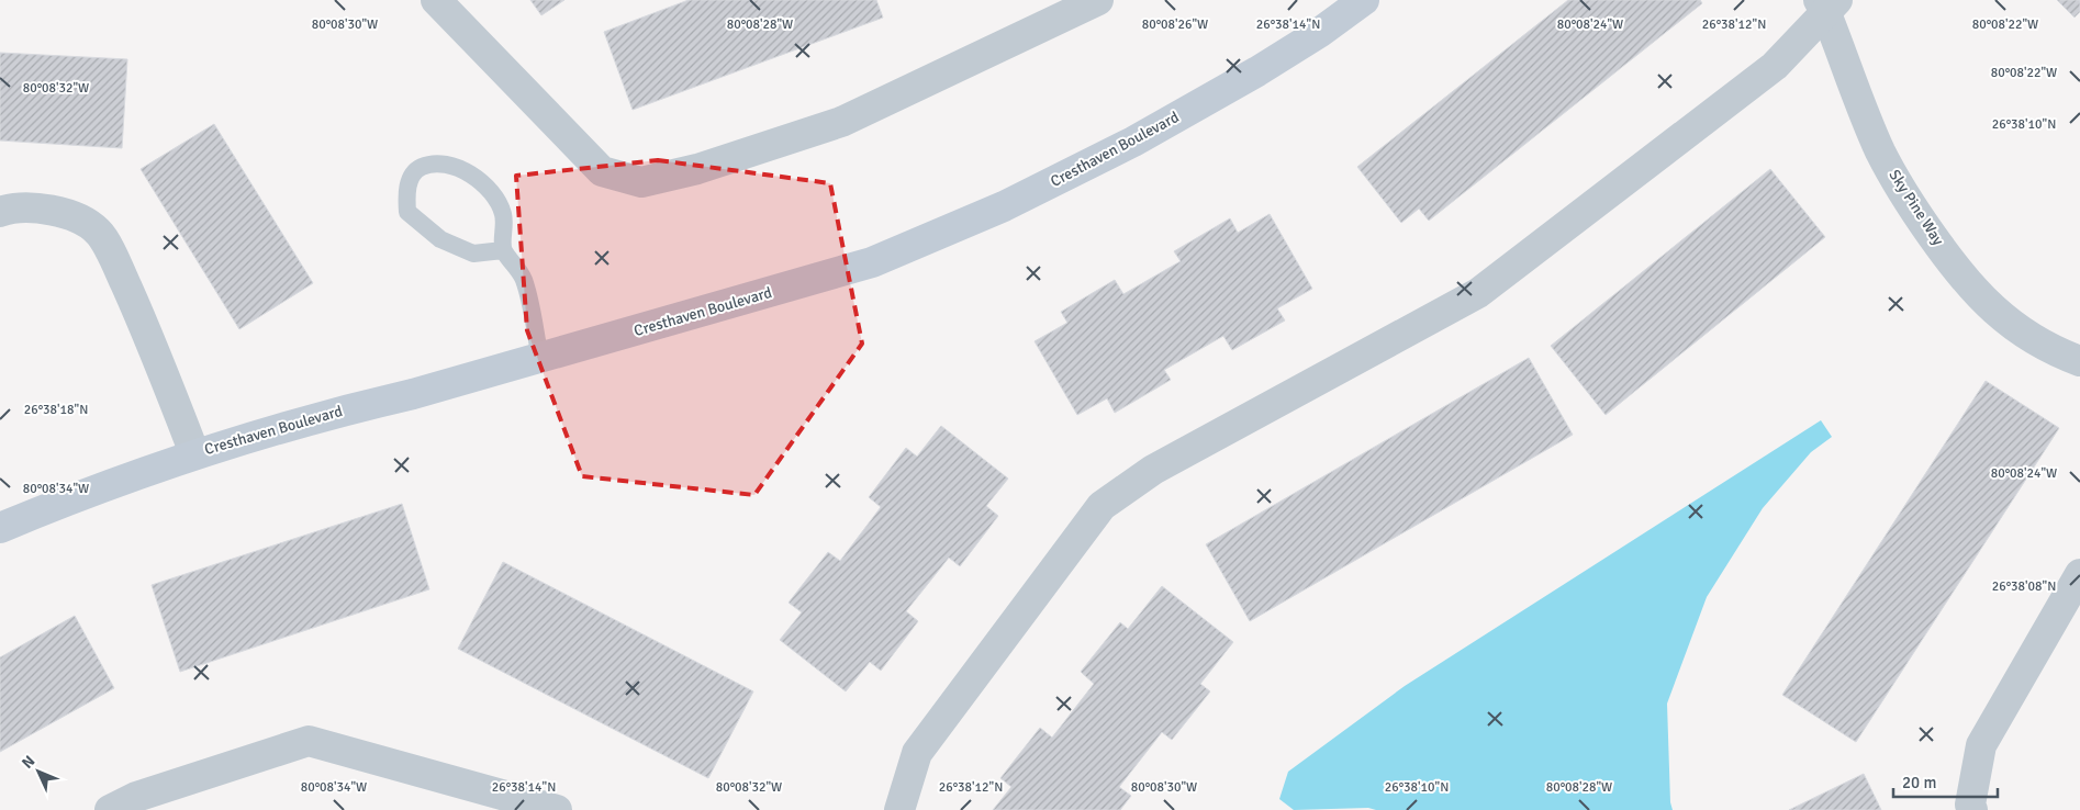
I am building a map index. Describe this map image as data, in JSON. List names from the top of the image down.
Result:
{
  "streets": {
    "street": ["Cresthaven Boulevard", "Sky Pine Way"]
  },
  "scale_bar": "20 m",
  "north": "top left",
  "coordinates": [
    "80°08'30\"W",
    "80°08'28\"W",
    "80°08'26\"W",
    "80°08'24\"W",
    "80°08'22\"W",
    "26°38'14\"N",
    "26°38'12\"N",
    "80°08'32\"W",
    "26°38'10\"N",
    "26°38'18\"N",
    "80°08'34\"W",
    "26°38'08\"N"
  ]
}
